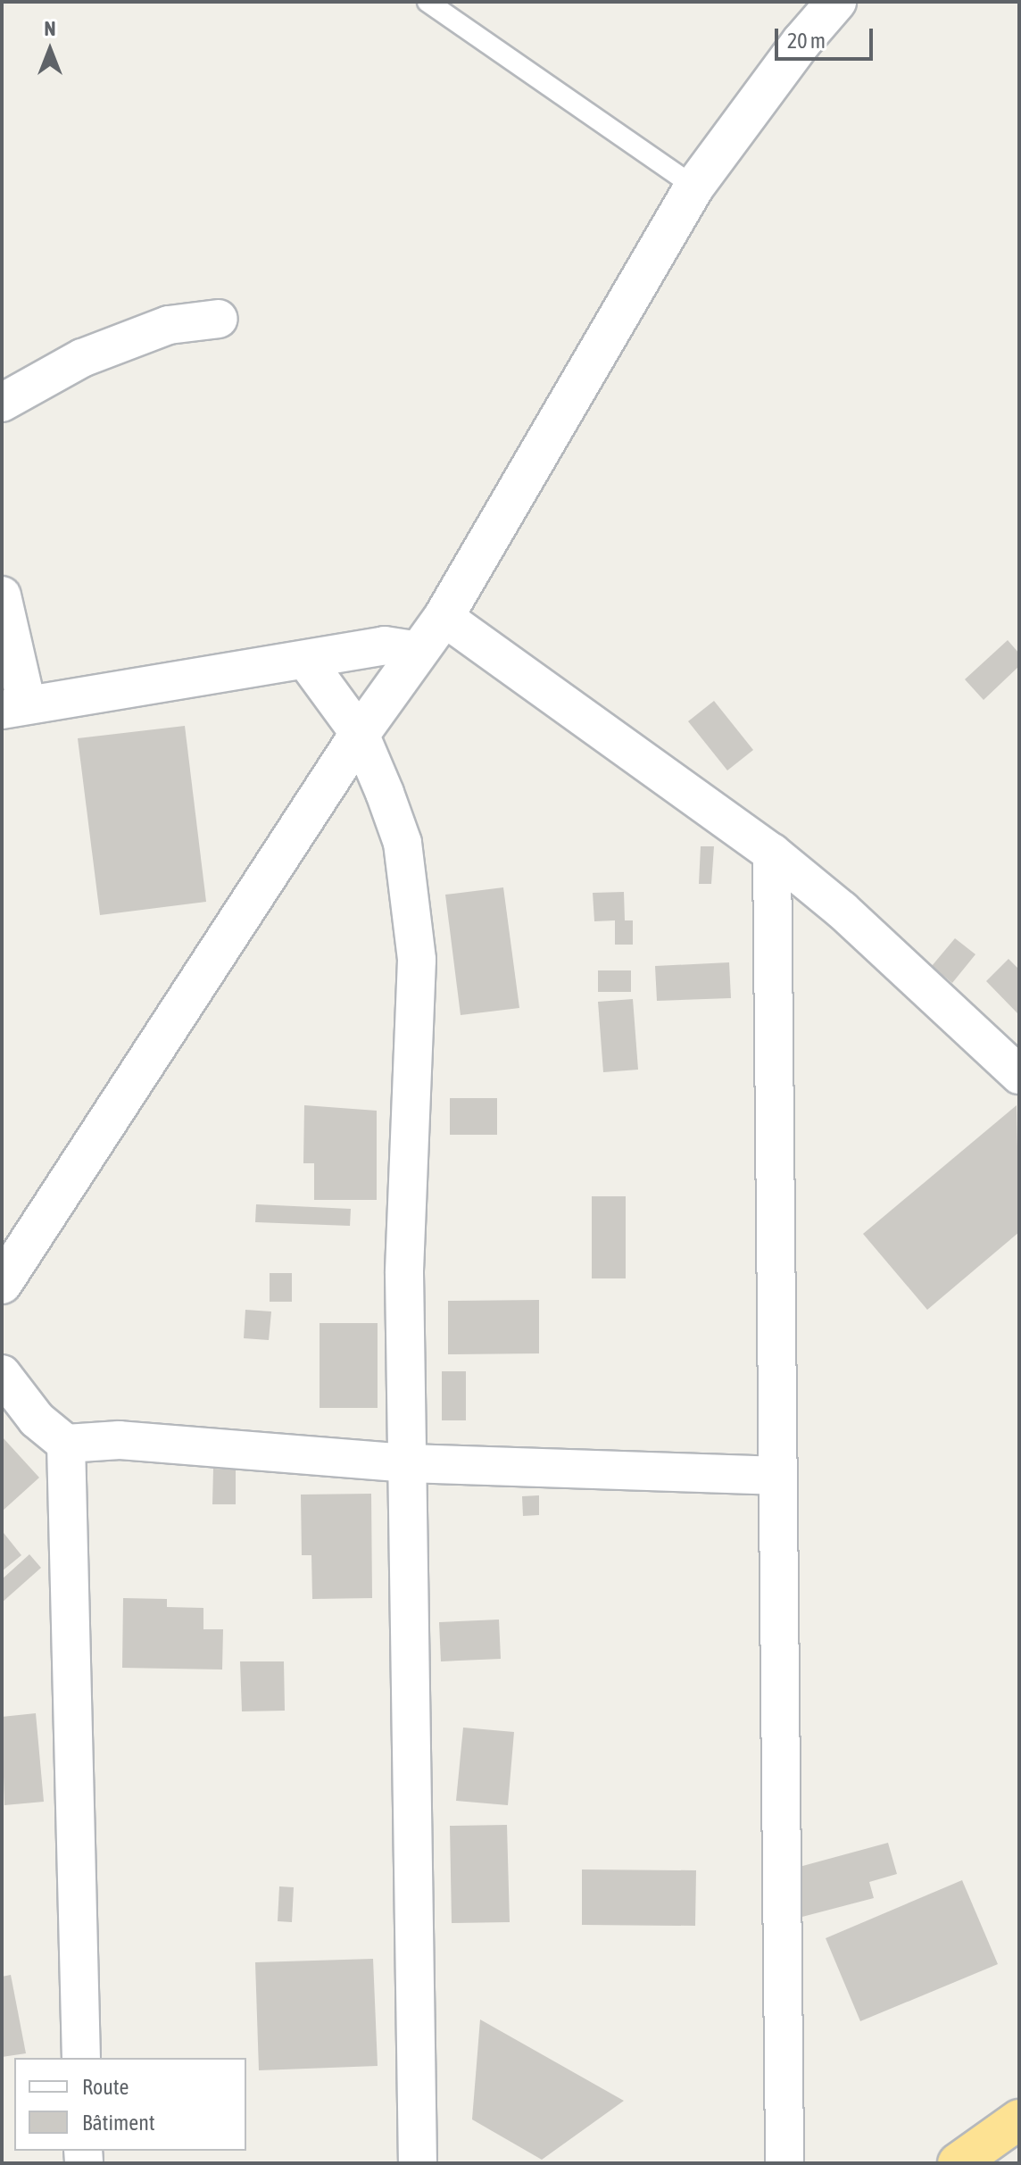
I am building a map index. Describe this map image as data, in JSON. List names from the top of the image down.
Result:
{
  "legend": ["Route", "Bâtiment"],
  "scale_bar": "20 m",
  "north": "top"
}
